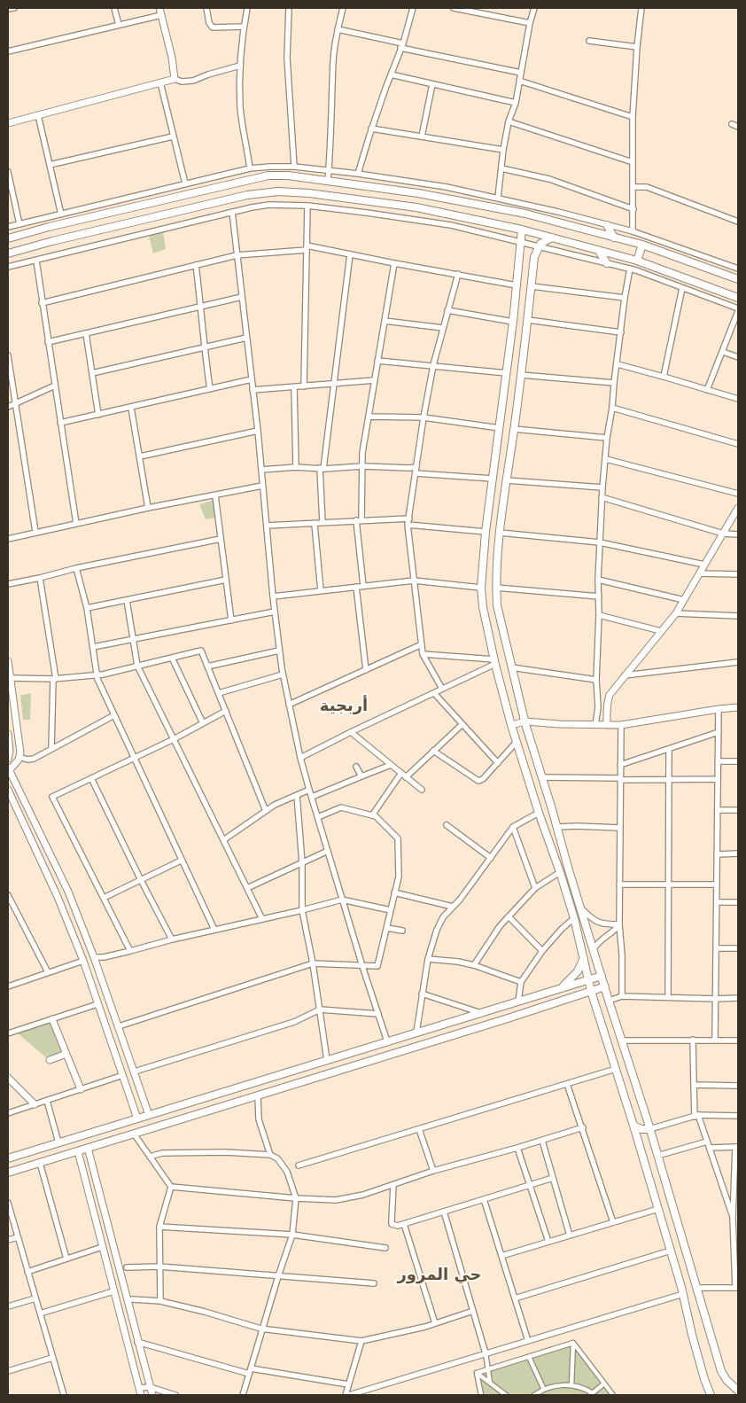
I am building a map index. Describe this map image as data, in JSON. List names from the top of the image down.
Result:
{
  "districts": ["أربجية", "حي المرور"]
}
